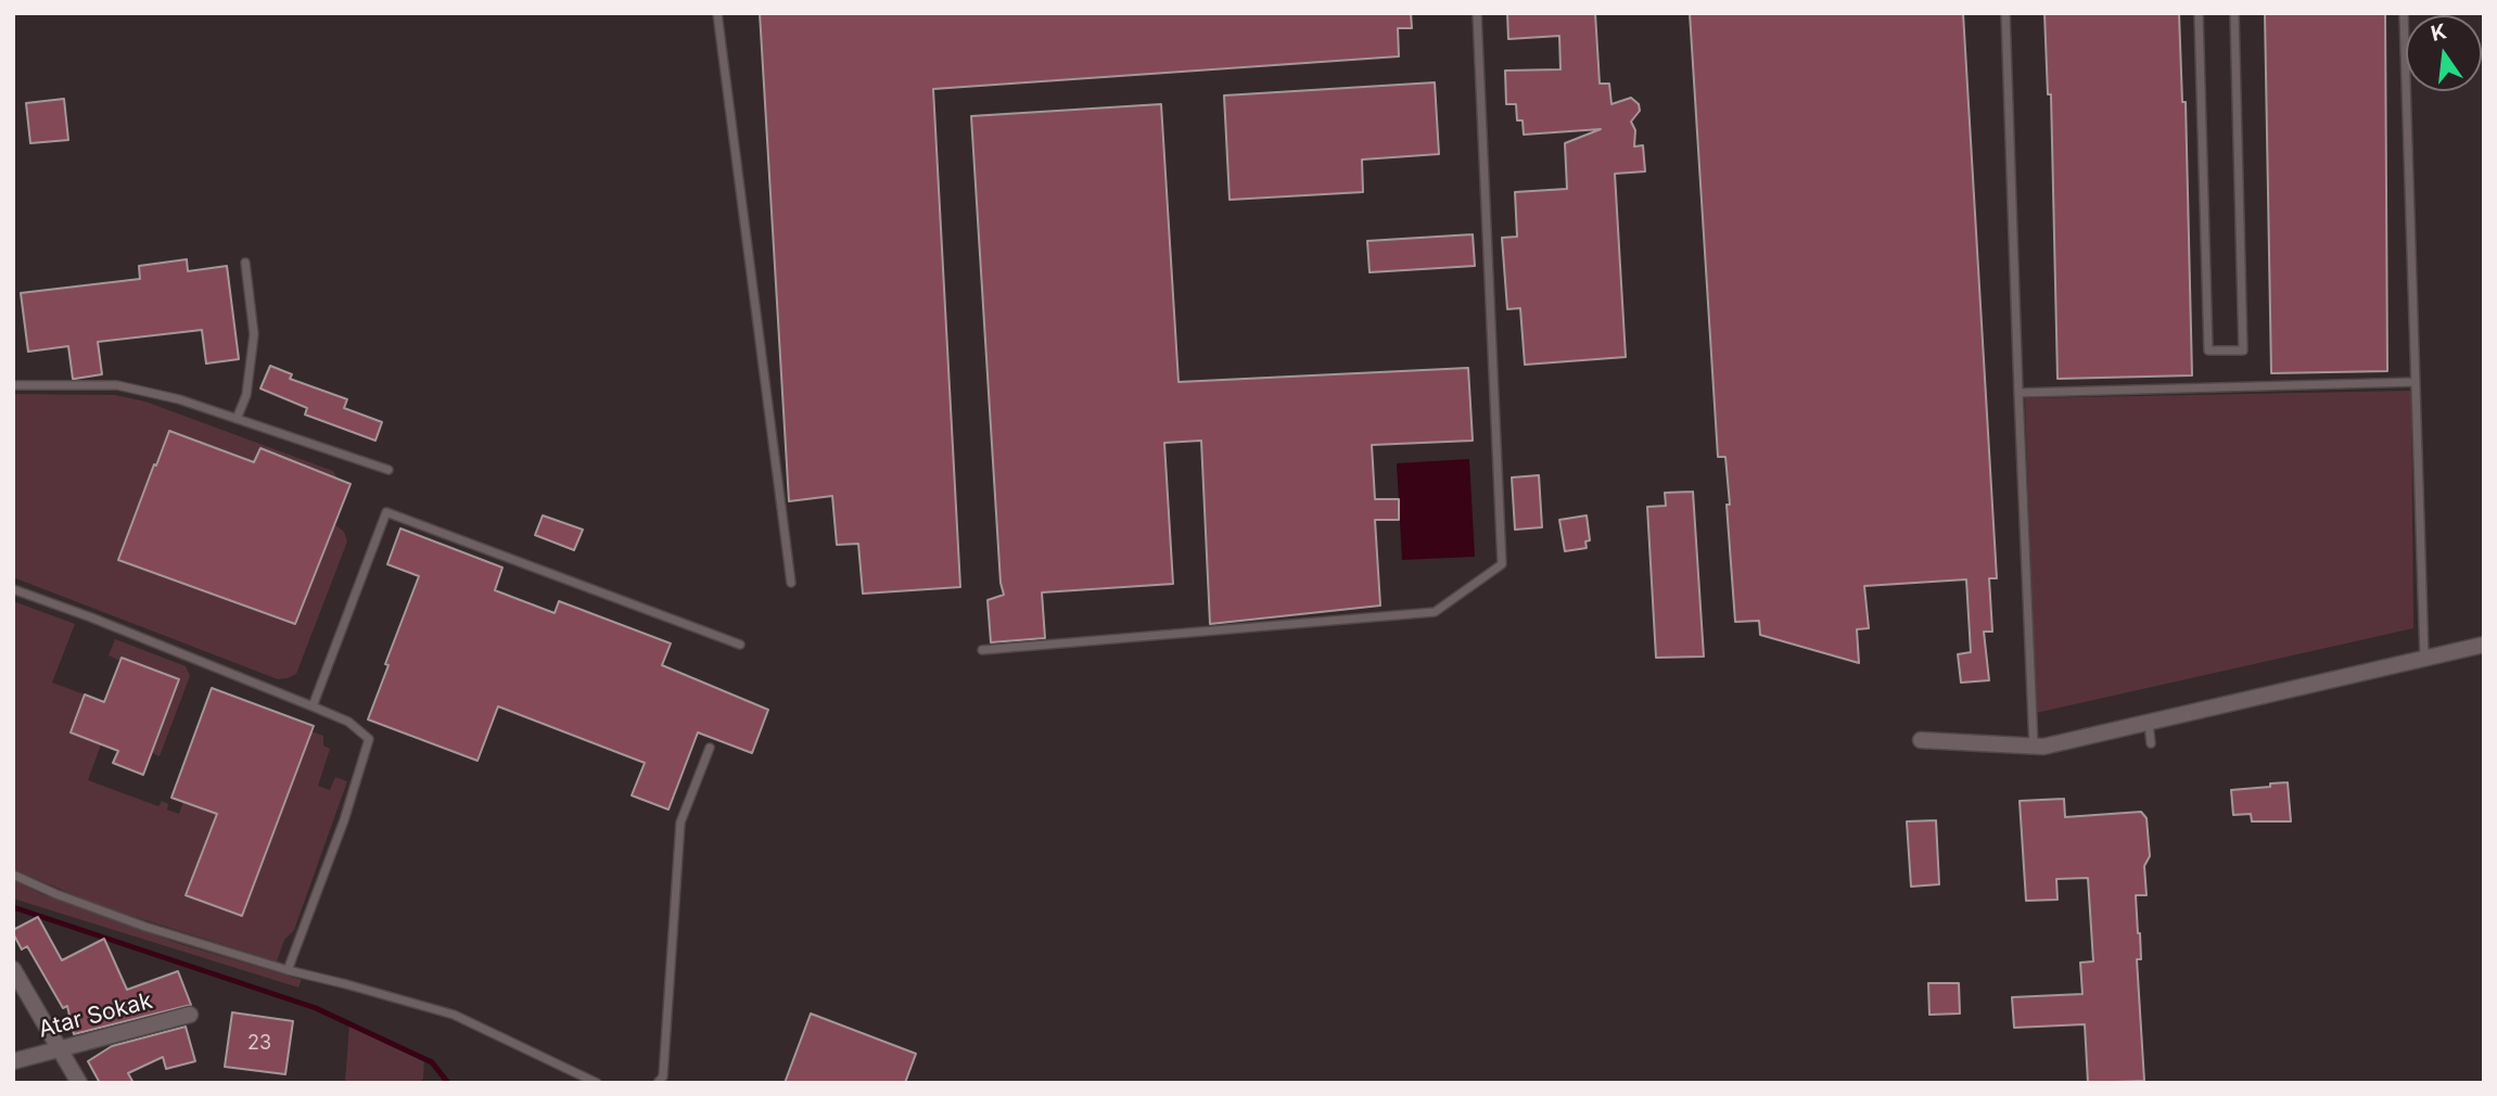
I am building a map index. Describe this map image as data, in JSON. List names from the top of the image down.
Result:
{
  "streets": {
    "street": ["Atar Sokak"]
  },
  "house_numbers": ["23"],
  "north": "top"
}
